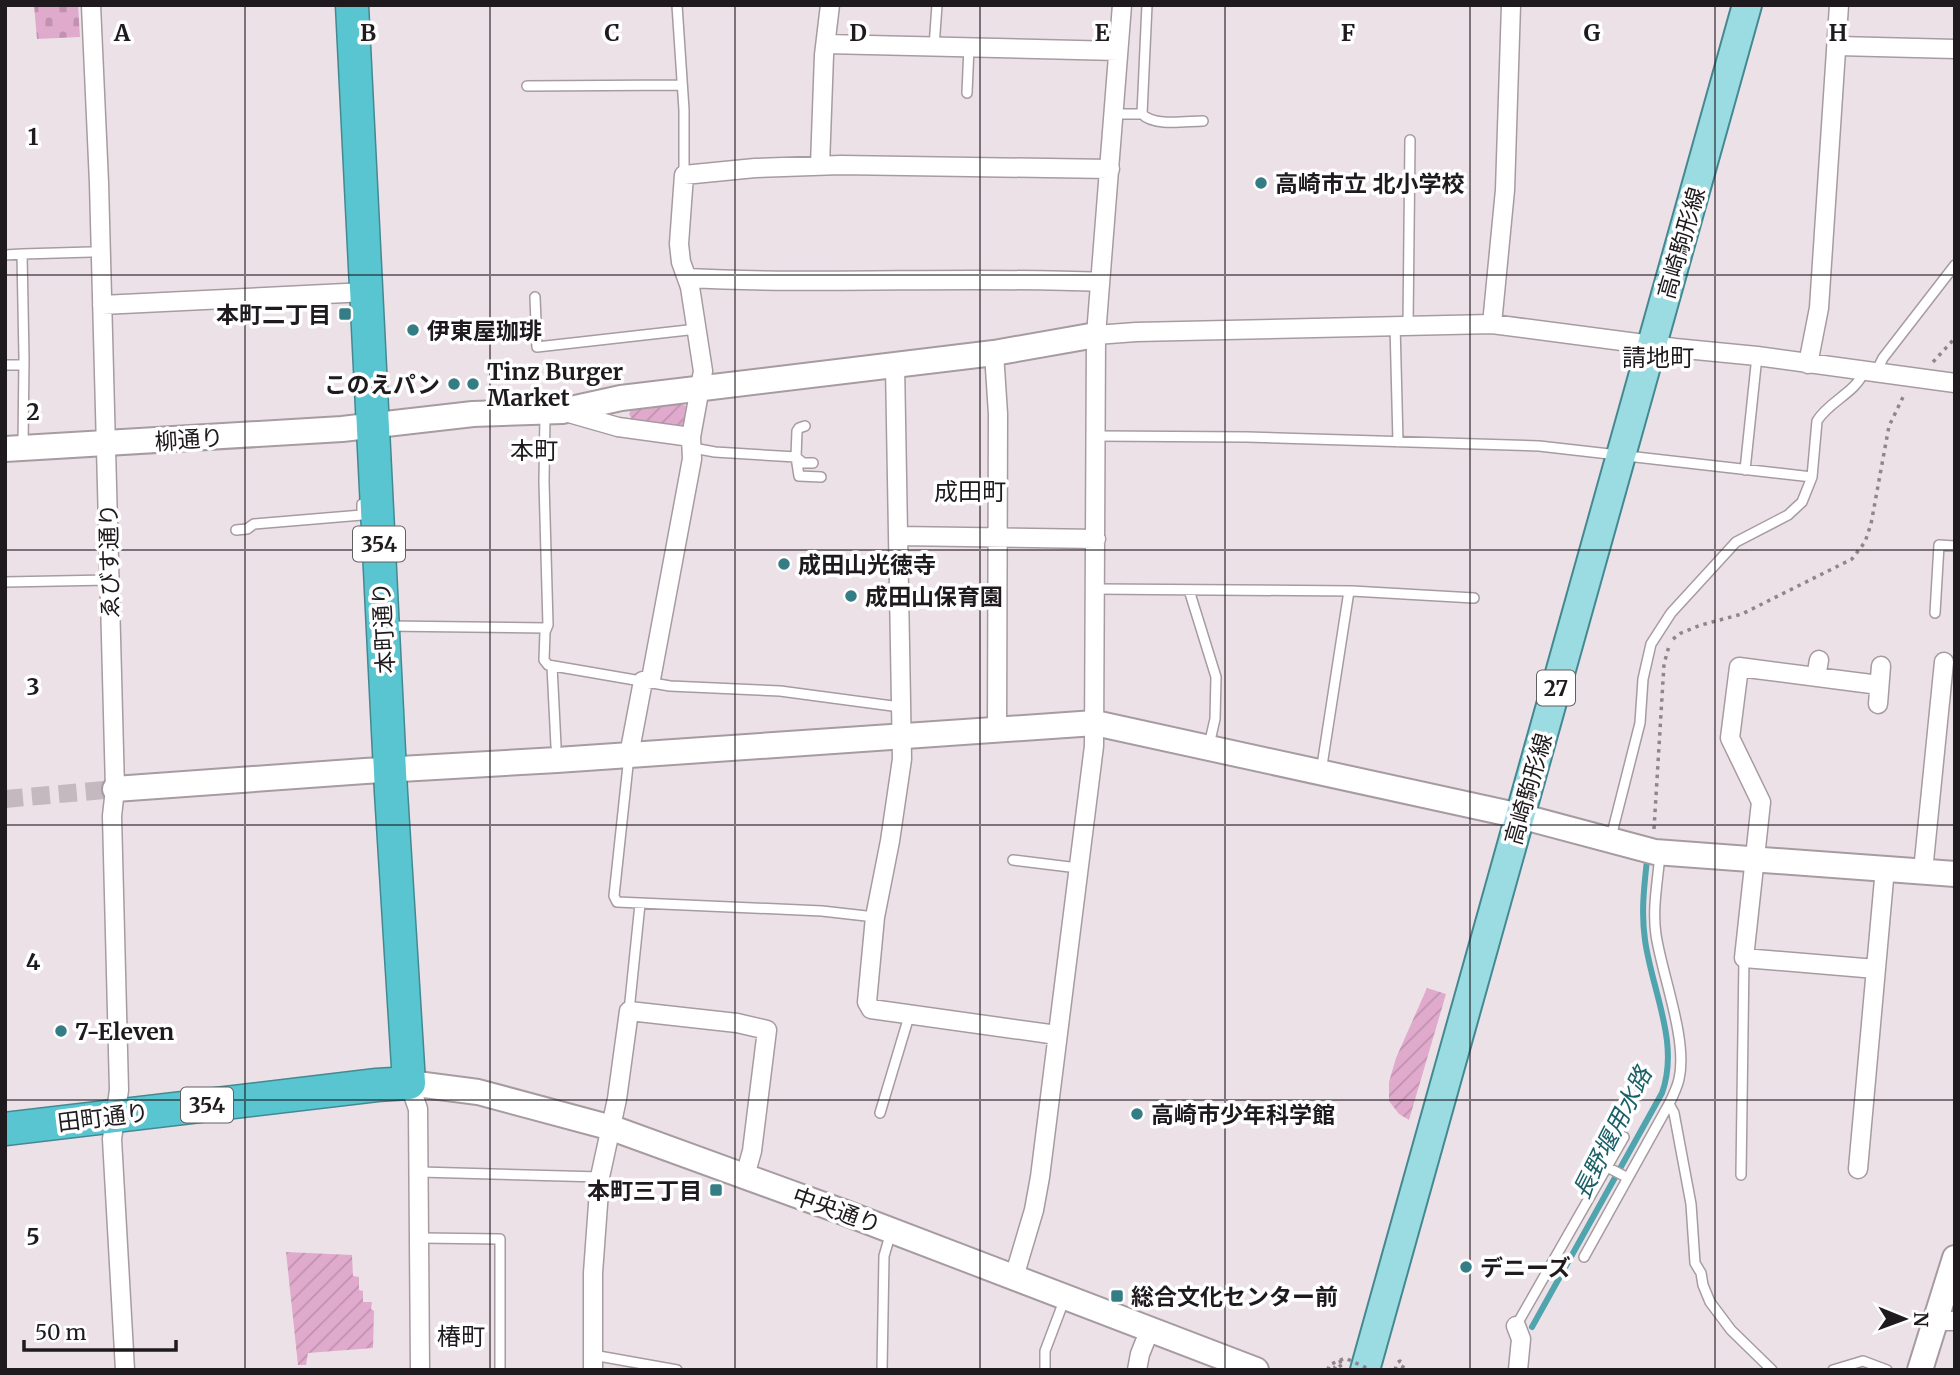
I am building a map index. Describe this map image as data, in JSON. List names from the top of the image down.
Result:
{
  "streets": {
    "highway": ["354", "本町通り", "田町通り"],
    "main road": ["高崎駒形線", "27"],
    "street": ["柳通り", "ゑびす通り", "中央通り"]
  },
  "crossings": [
    ["柳通り", "ゑびす通り"],
    ["柳通り", "本町通り"],
    ["ゑびす通り", "田町通り"],
    ["本町通り", "田町通り"],
    ["本町通り", "中央通り"],
    ["田町通り", "中央通り"]
  ],
  "districts": [
    "請地町",
    "本町",
    "成田町",
    "椿町"
  ],
  "water": ["長野堰用水路"],
  "places": {
    "other": [
      "高崎市立 北小学校",
      "伊東屋珈琲",
      "このえパン",
      "Tinz Burger Market",
      "成田山光徳寺",
      "成田山保育園",
      "7-Eleven",
      "高崎市少年科学館",
      "デニーズ"
    ],
    "transit": ["本町二丁目", "本町三丁目", "総合文化センター前"]
  },
  "scale_bar": "50 m",
  "north": "right",
  "grid": {
    "columns": [
      "A",
      "B",
      "C",
      "D",
      "E",
      "F",
      "G",
      "H"
    ],
    "rows": [
      "1",
      "2",
      "3",
      "4",
      "5"
    ]
  }
}
